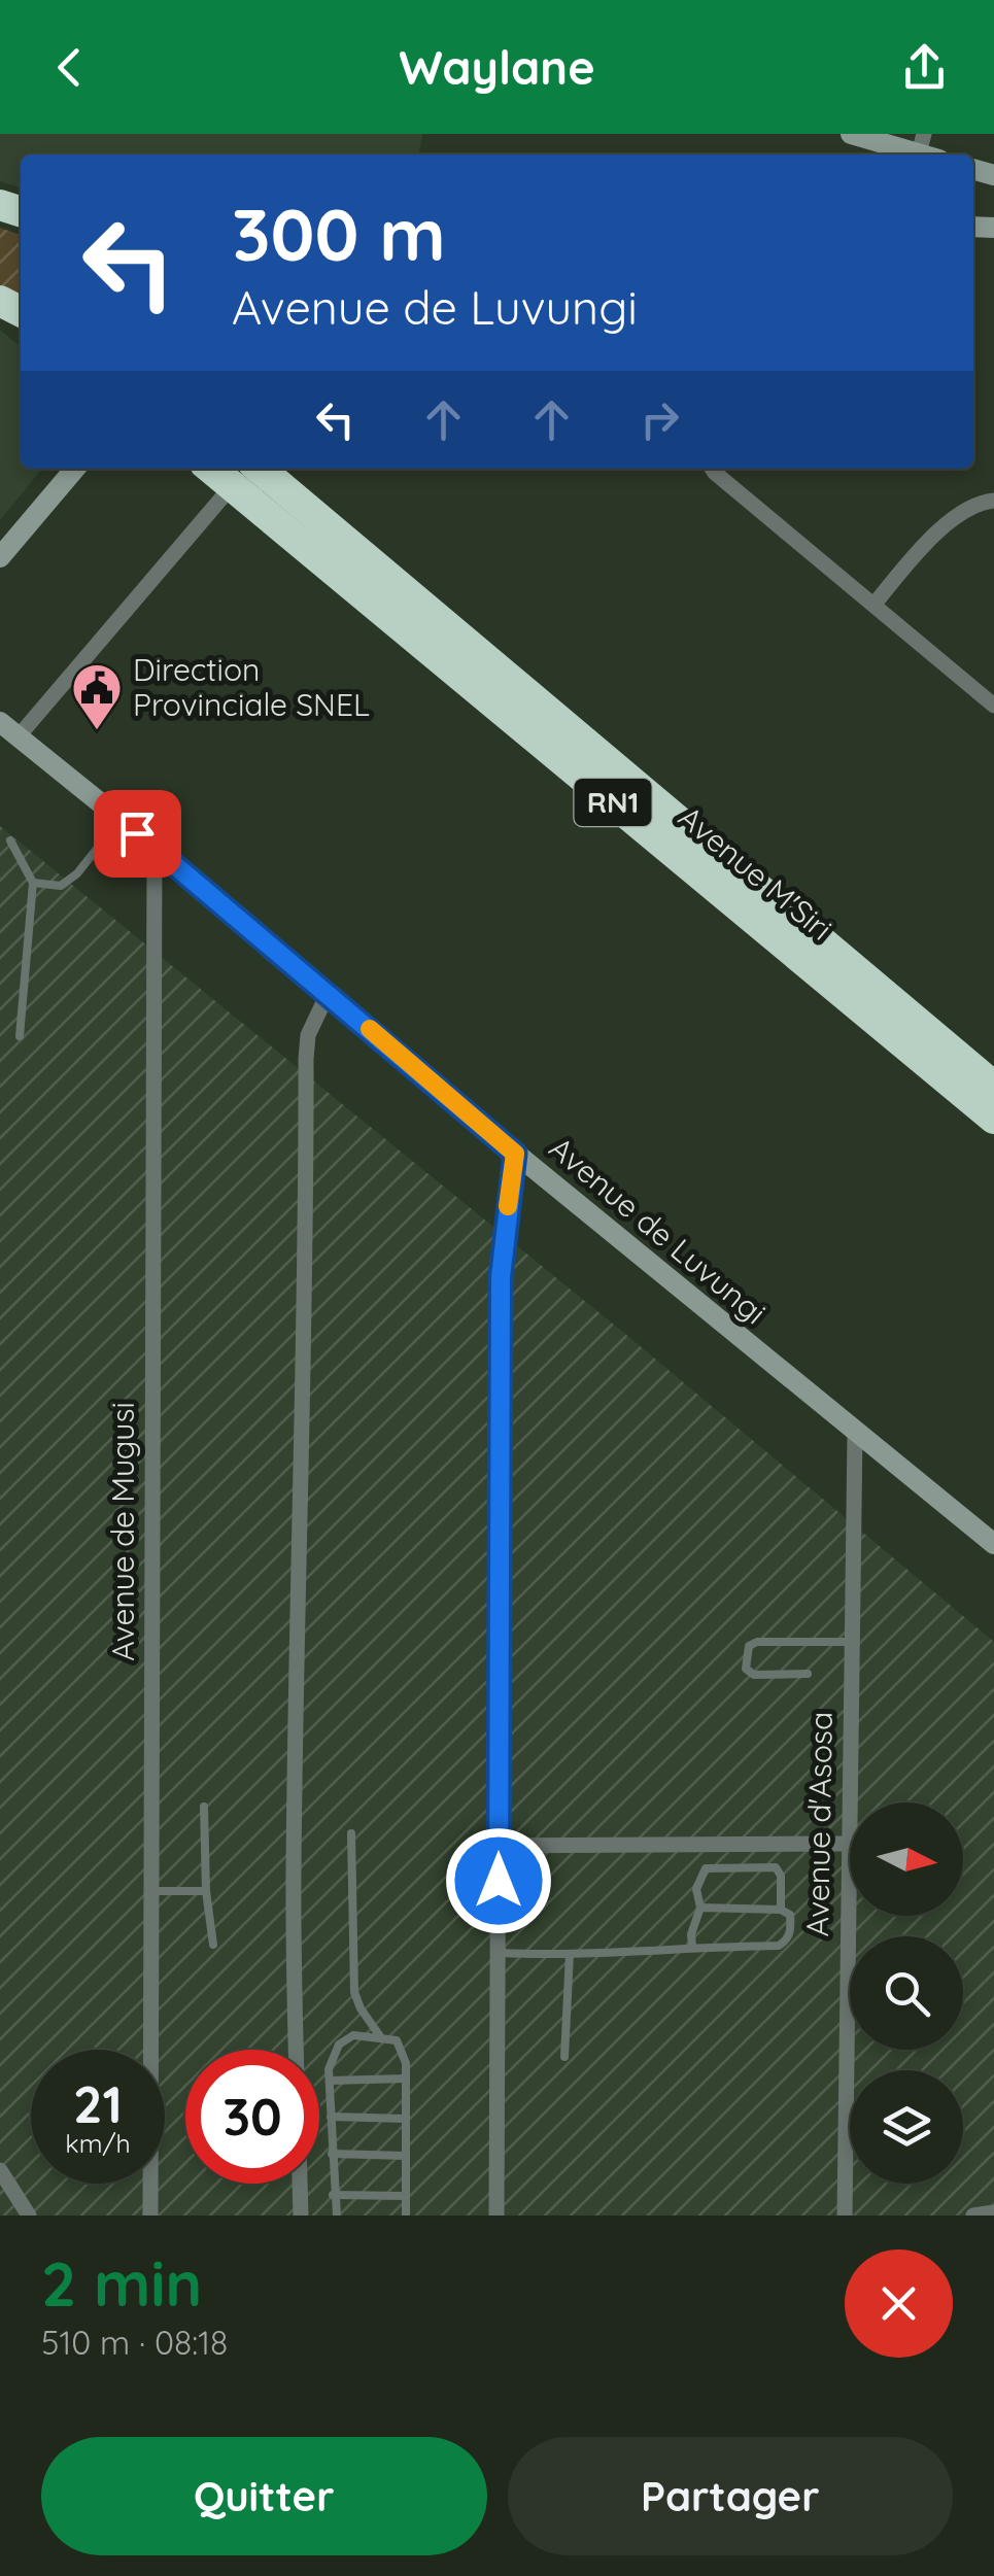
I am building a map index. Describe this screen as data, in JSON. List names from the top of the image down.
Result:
{
  "streets": {
    "highway": ["RN1", "Avenue M'Siri"],
    "street": ["Avenue de Luvungi", "Avenue de Mugusi", "Avenue d'Asosa"]
  },
  "crossings": [
    ["Avenue de Luvungi", "Avenue de Mugusi"],
    ["Avenue de Luvungi", "Avenue d'Asosa"]
  ],
  "places": {
    "public building": ["Direction Provinciale SNEL"]
  },
  "north": "right",
  "page": {
    "header": "Waylane",
    "turn": ["300 m", "Avenue de Luvungi"],
    "speed": "21 km/h",
    "limit": "30",
    "heading": ["2 min", "510 m · 08:18"],
    "buttons": ["Quitter", "Partager"]
  }
}
